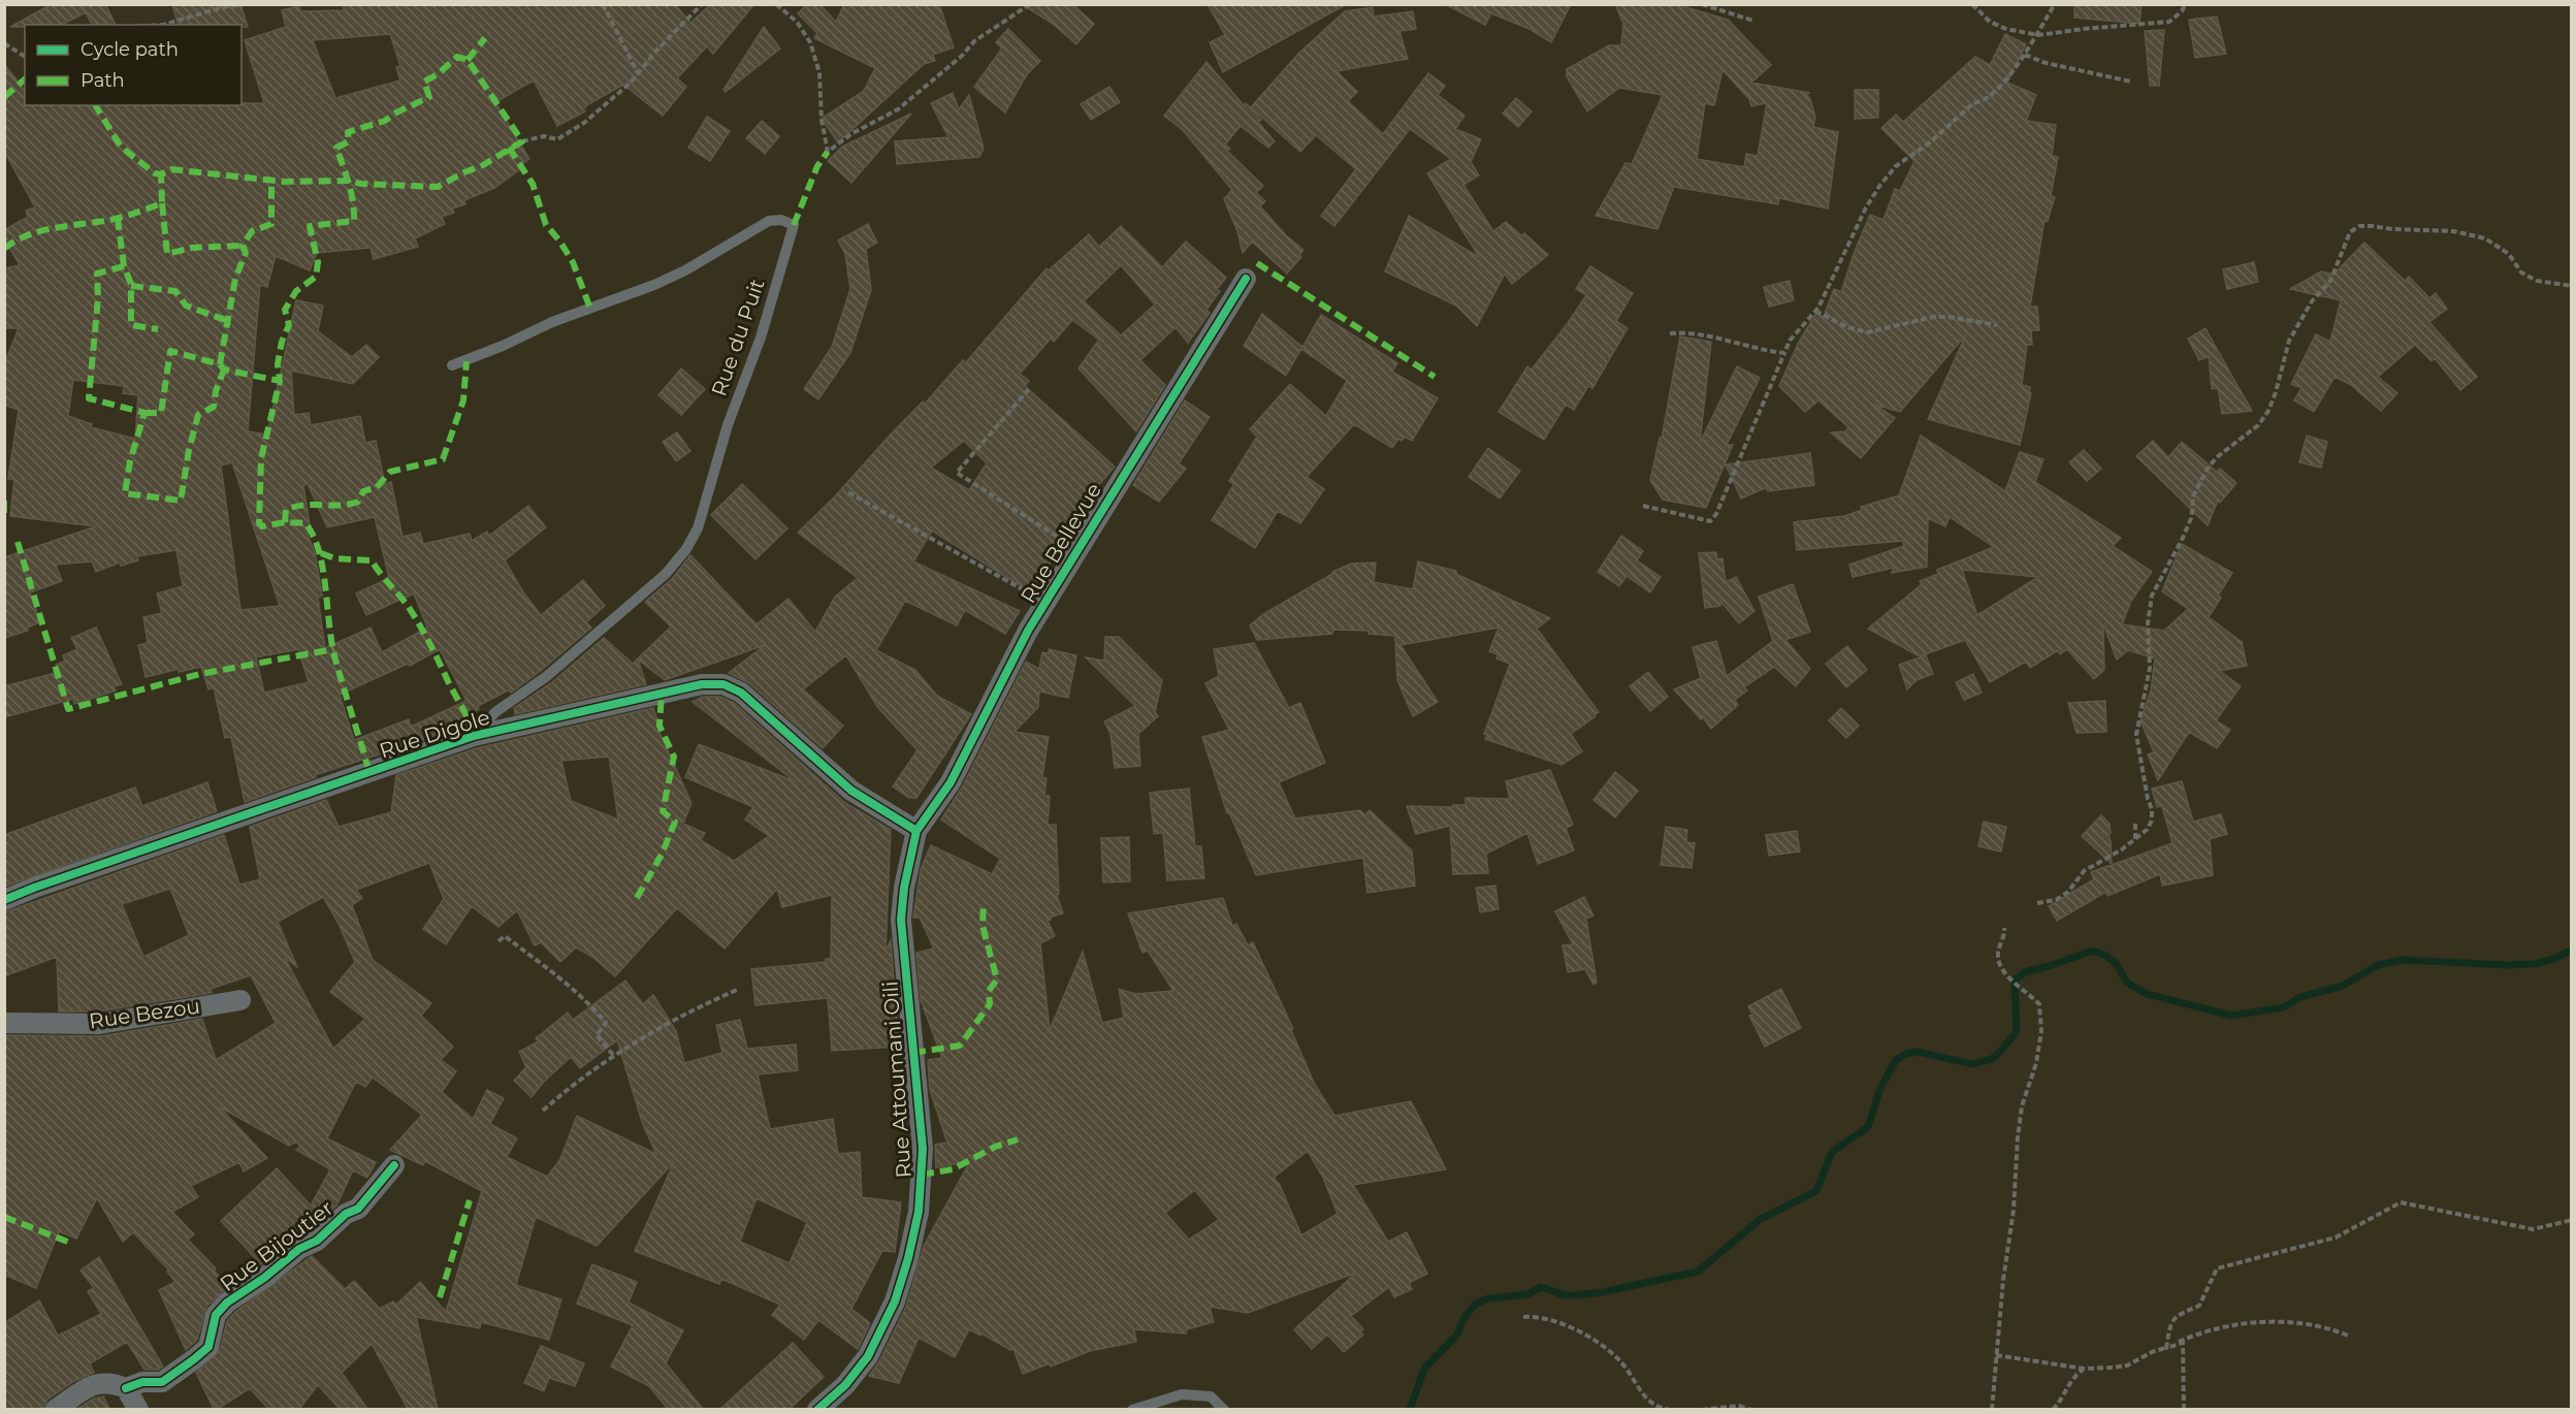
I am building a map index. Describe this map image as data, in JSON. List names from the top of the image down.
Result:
{
  "streets": {
    "street": [
      "Rue Bellevue",
      "Rue Digole",
      "Rue Bezou",
      "Rue Attoumani Oili",
      "Rue Bijoutier"
    ],
    "lane": ["Rue du Puit"]
  },
  "crossings": [
    ["Rue du Puit", "Rue Digole"],
    ["Rue Bellevue", "Rue Digole"],
    ["Rue Bellevue", "Rue Attoumani Oili"],
    ["Rue Digole", "Rue Attoumani Oili"]
  ],
  "legend": ["Cycle path", "Path"]
}
